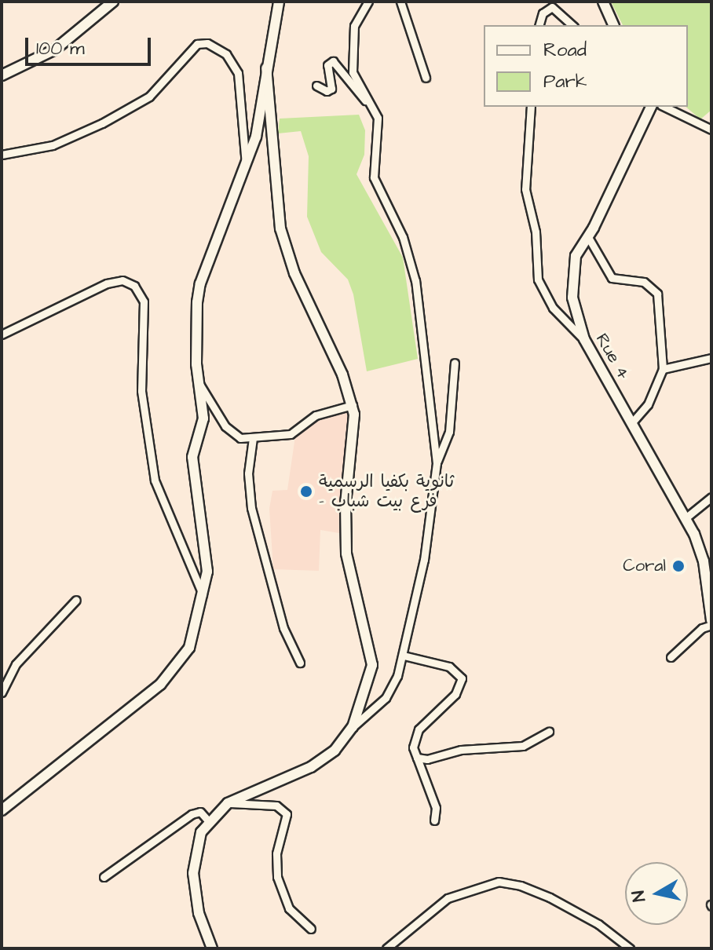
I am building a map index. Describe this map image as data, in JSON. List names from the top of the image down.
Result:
{
  "streets": {
    "street": ["Rue 4"]
  },
  "places": ["ثانوية بكفيا الرسمية - فرع بيت شباب", "Coral"],
  "legend": ["Road", "Park"],
  "scale_bar": "100 m",
  "north": "left"
}
